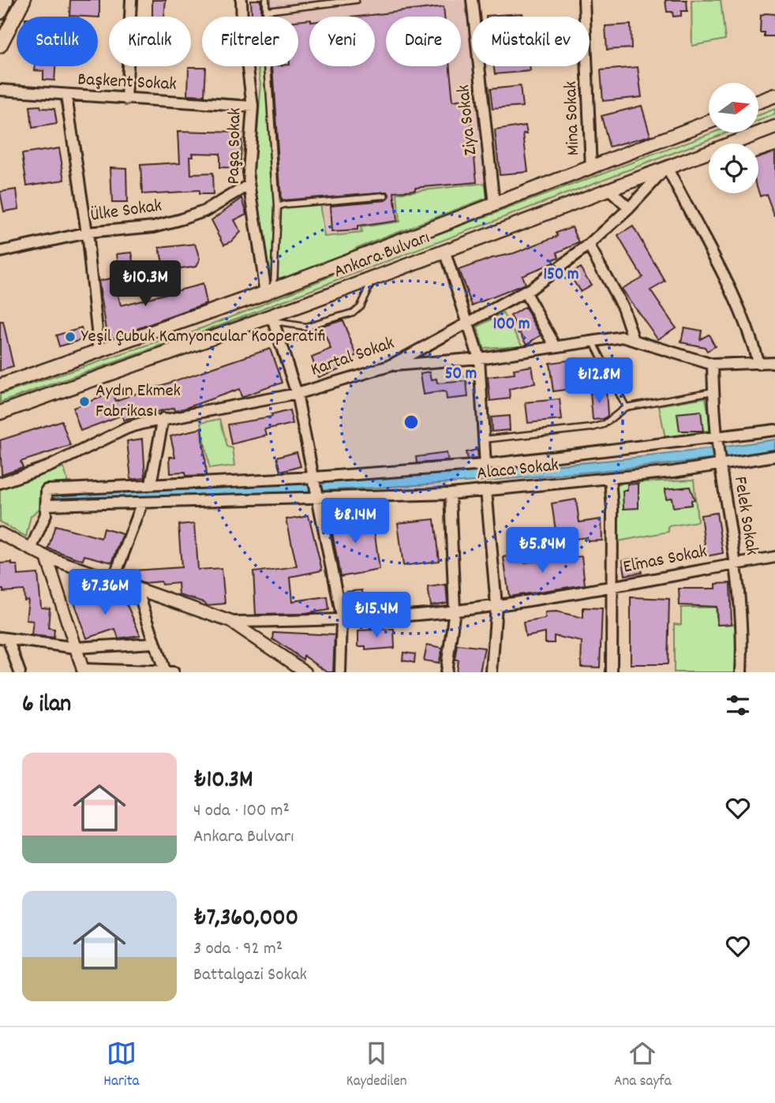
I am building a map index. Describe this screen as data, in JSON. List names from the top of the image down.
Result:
{
  "streets": {
    "main road": ["Ankara Bulvarı"],
    "street": [
      "Başkent Sokak",
      "Mina Sokak",
      "Ziya Sokak",
      "Paşa Sokak",
      "Ülke Sokak",
      "Kartal Sokak",
      "Alaca Sokak",
      "Felek Sokak",
      "Elmas Sokak"
    ]
  },
  "crossings": [
    ["Başkent Sokak", "Paşa Sokak"],
    ["Mina Sokak", "Ankara Bulvarı"],
    ["Ziya Sokak", "Ankara Bulvarı"],
    ["Paşa Sokak", "Ülke Sokak"],
    ["Paşa Sokak", "Ankara Bulvarı"],
    ["Ankara Bulvarı", "Kartal Sokak"],
    ["Alaca Sokak", "Felek Sokak"],
    ["Felek Sokak", "Elmas Sokak"]
  ],
  "places": ["Yeşil Çubuk Kamyoncular Kooperatifi", "Aydın Ekmek Fabrikası"],
  "north": "right",
  "page": {
    "chip": [
      "Satılık",
      "Kiralık",
      "Filtreler",
      "Yeni",
      "Daire",
      "Müstakil ev"
    ],
    "price": [
      "₺10.3M",
      "₺12.8M",
      "₺8.14M",
      "₺5.84M",
      "₺7.36M",
      "₺15.4M"
    ],
    "heading": "6 ilan",
    "list": [
      {
        "name": "₺10.3M",
        "note": "4 oda · 100 m² · Ankara Bulvarı"
      },
      {
        "name": "₺7,360,000",
        "note": "3 oda · 92 m² · Battalgazi Sokak"
      }
    ],
    "tabs": ["Harita", "Kaydedilen", "Ana sayfa"]
  },
  "rings": ["150 m", "100 m", "50 m"]
}
